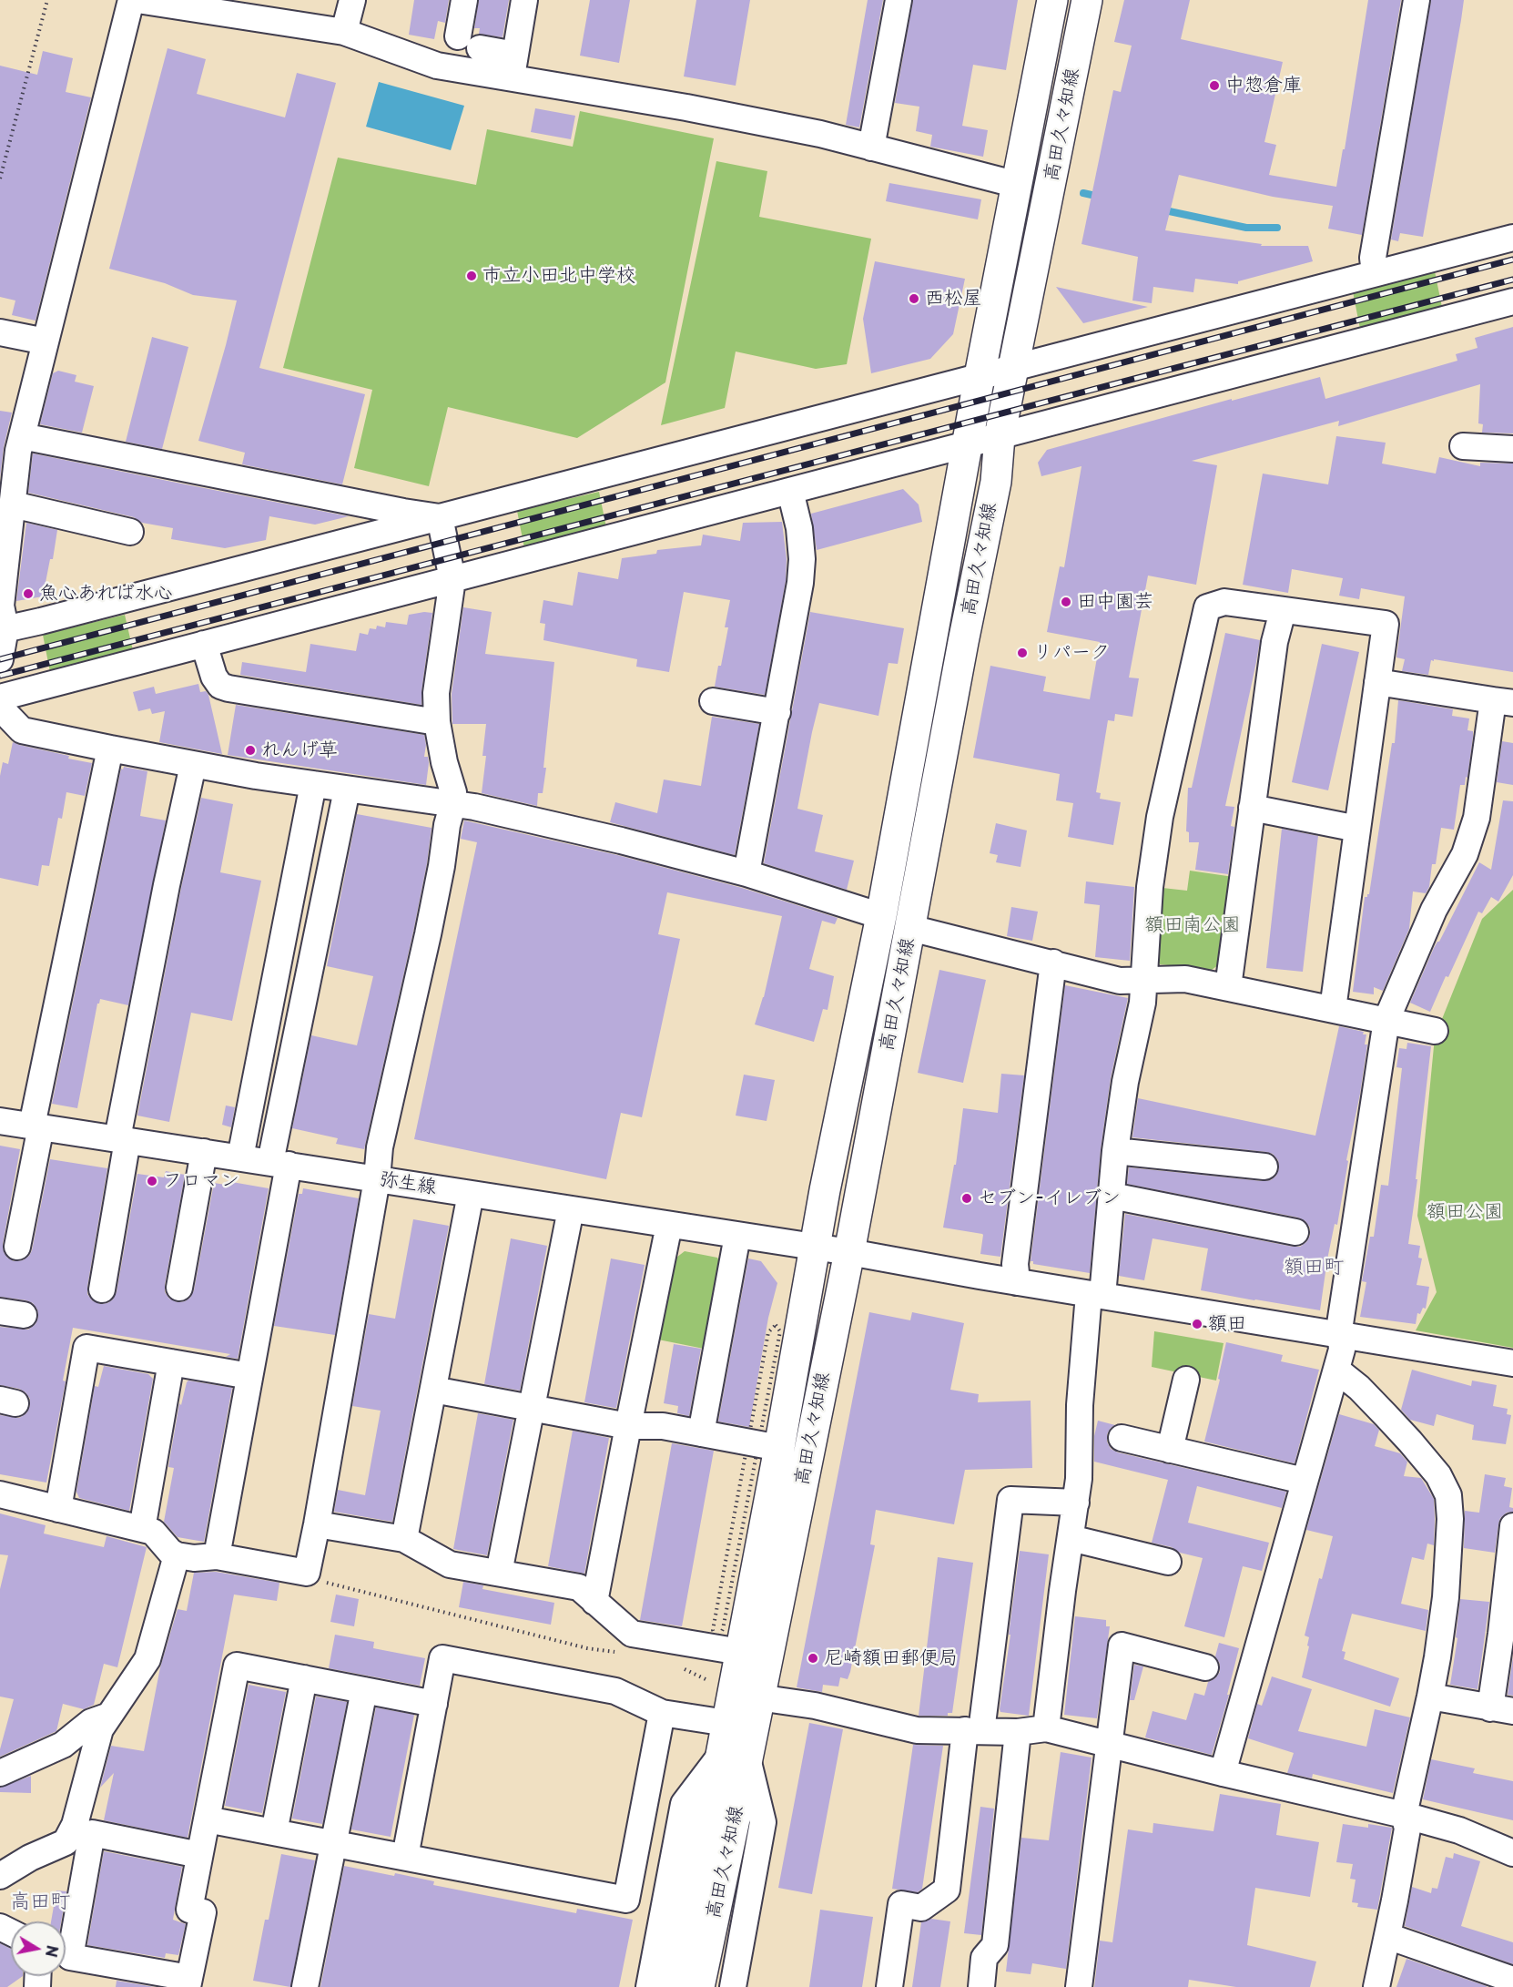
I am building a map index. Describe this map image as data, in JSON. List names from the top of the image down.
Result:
{
  "streets": {
    "main road": ["高田久々知線"],
    "street": ["弥生線"]
  },
  "crossings": [
    ["高田久々知線", "弥生線"]
  ],
  "districts": ["額田町", "高田町"],
  "parks": ["額田南公園", "額田公園"],
  "places": [
    "中惣倉庫",
    "市立小田北中学校",
    "西松屋",
    "魚心あれば水心",
    "田中園芸",
    "リパーク",
    "れんげ草",
    "フロマン",
    "セブン-イレブン",
    "額田",
    "尼崎額田郵便局"
  ],
  "north": "right"
}
